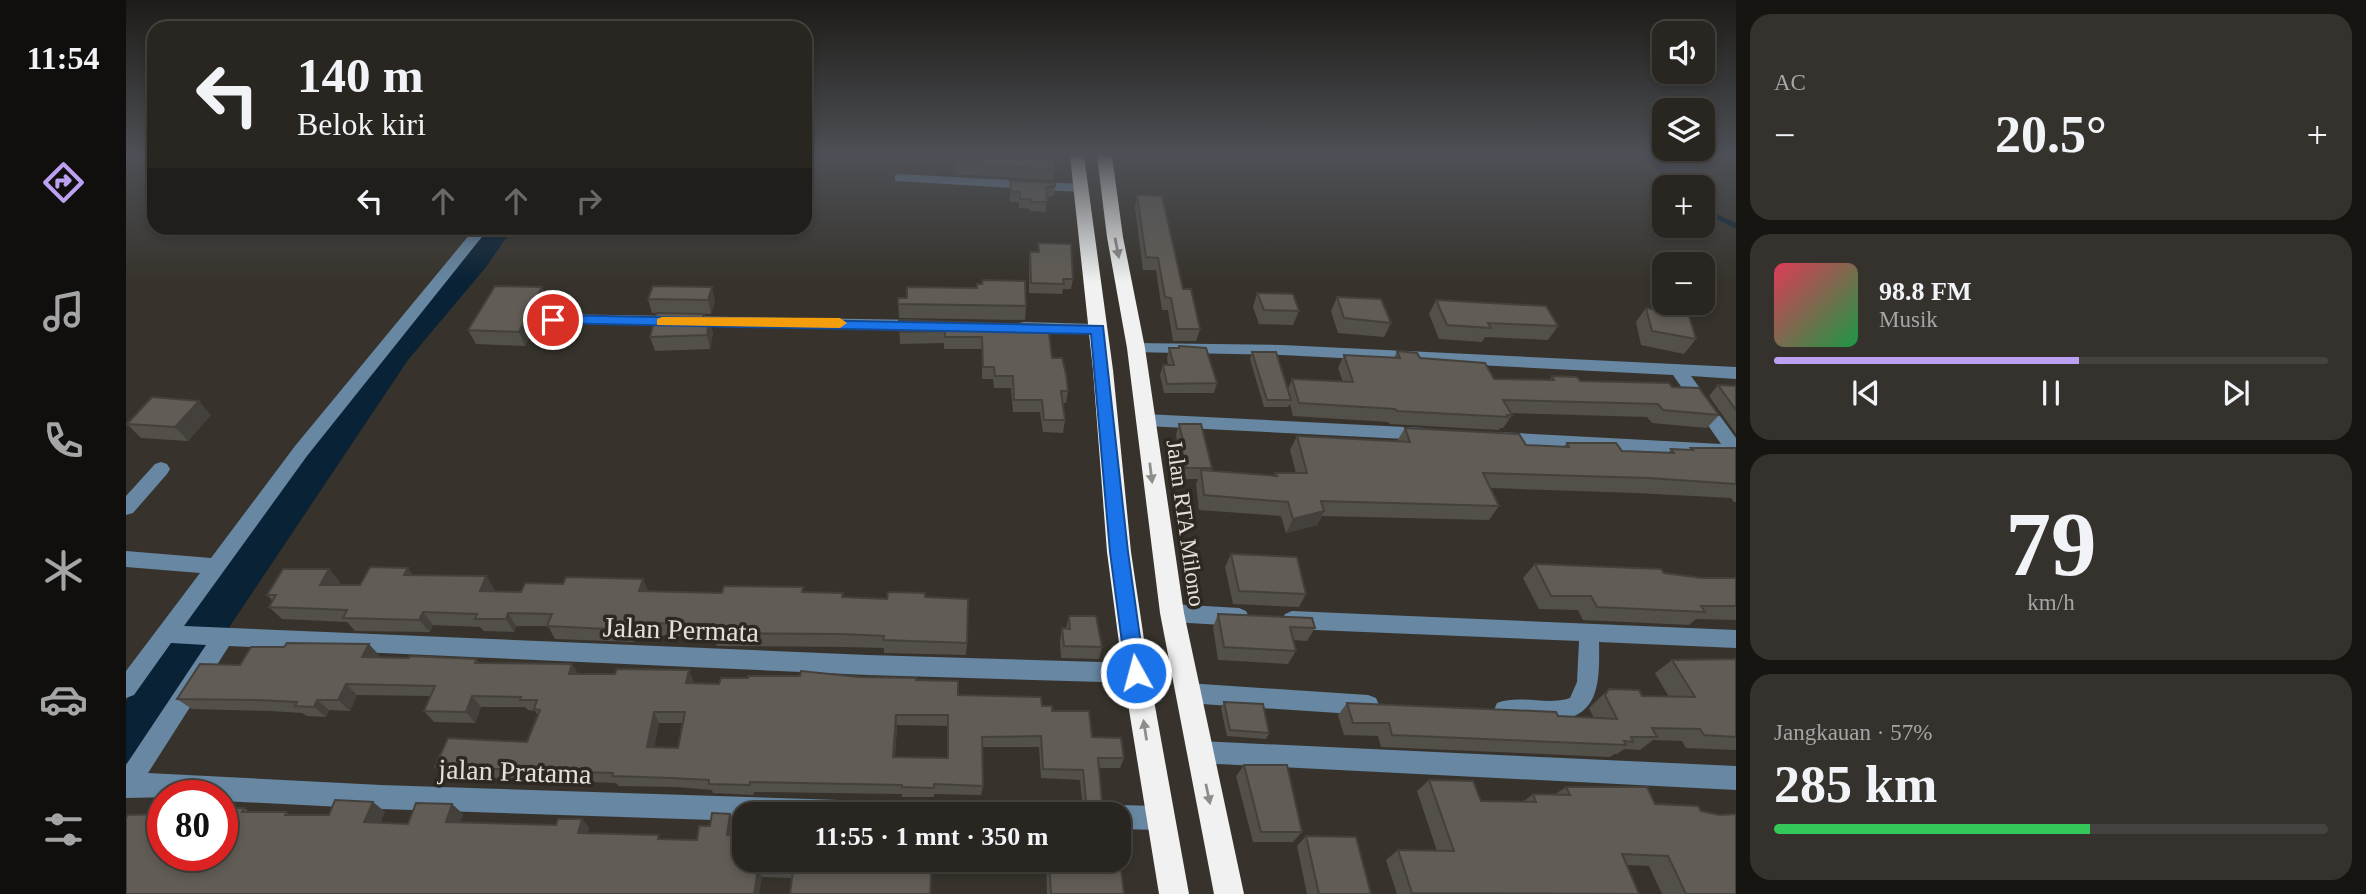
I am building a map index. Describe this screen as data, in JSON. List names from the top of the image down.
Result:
{
  "streets": {
    "highway": ["Jalan RTA Milono"],
    "street": ["Jalan Permata", "jalan Pratama"]
  },
  "page": {
    "tabs": "11:54",
    "tile": [
      "AC",
      ["79", "km/h"],
      ["Jangkauan · 57%", "285 km"]
    ],
    "map_buttons": ["+", "−"],
    "turn": ["140 m", "Belok kiri"],
    "heat": ["−", "20.5°", "+"],
    "song": ["98.8 FM", "Musik"],
    "limit": "80",
    "trip": "11:55 · 1 mnt · 350 m"
  }
}
